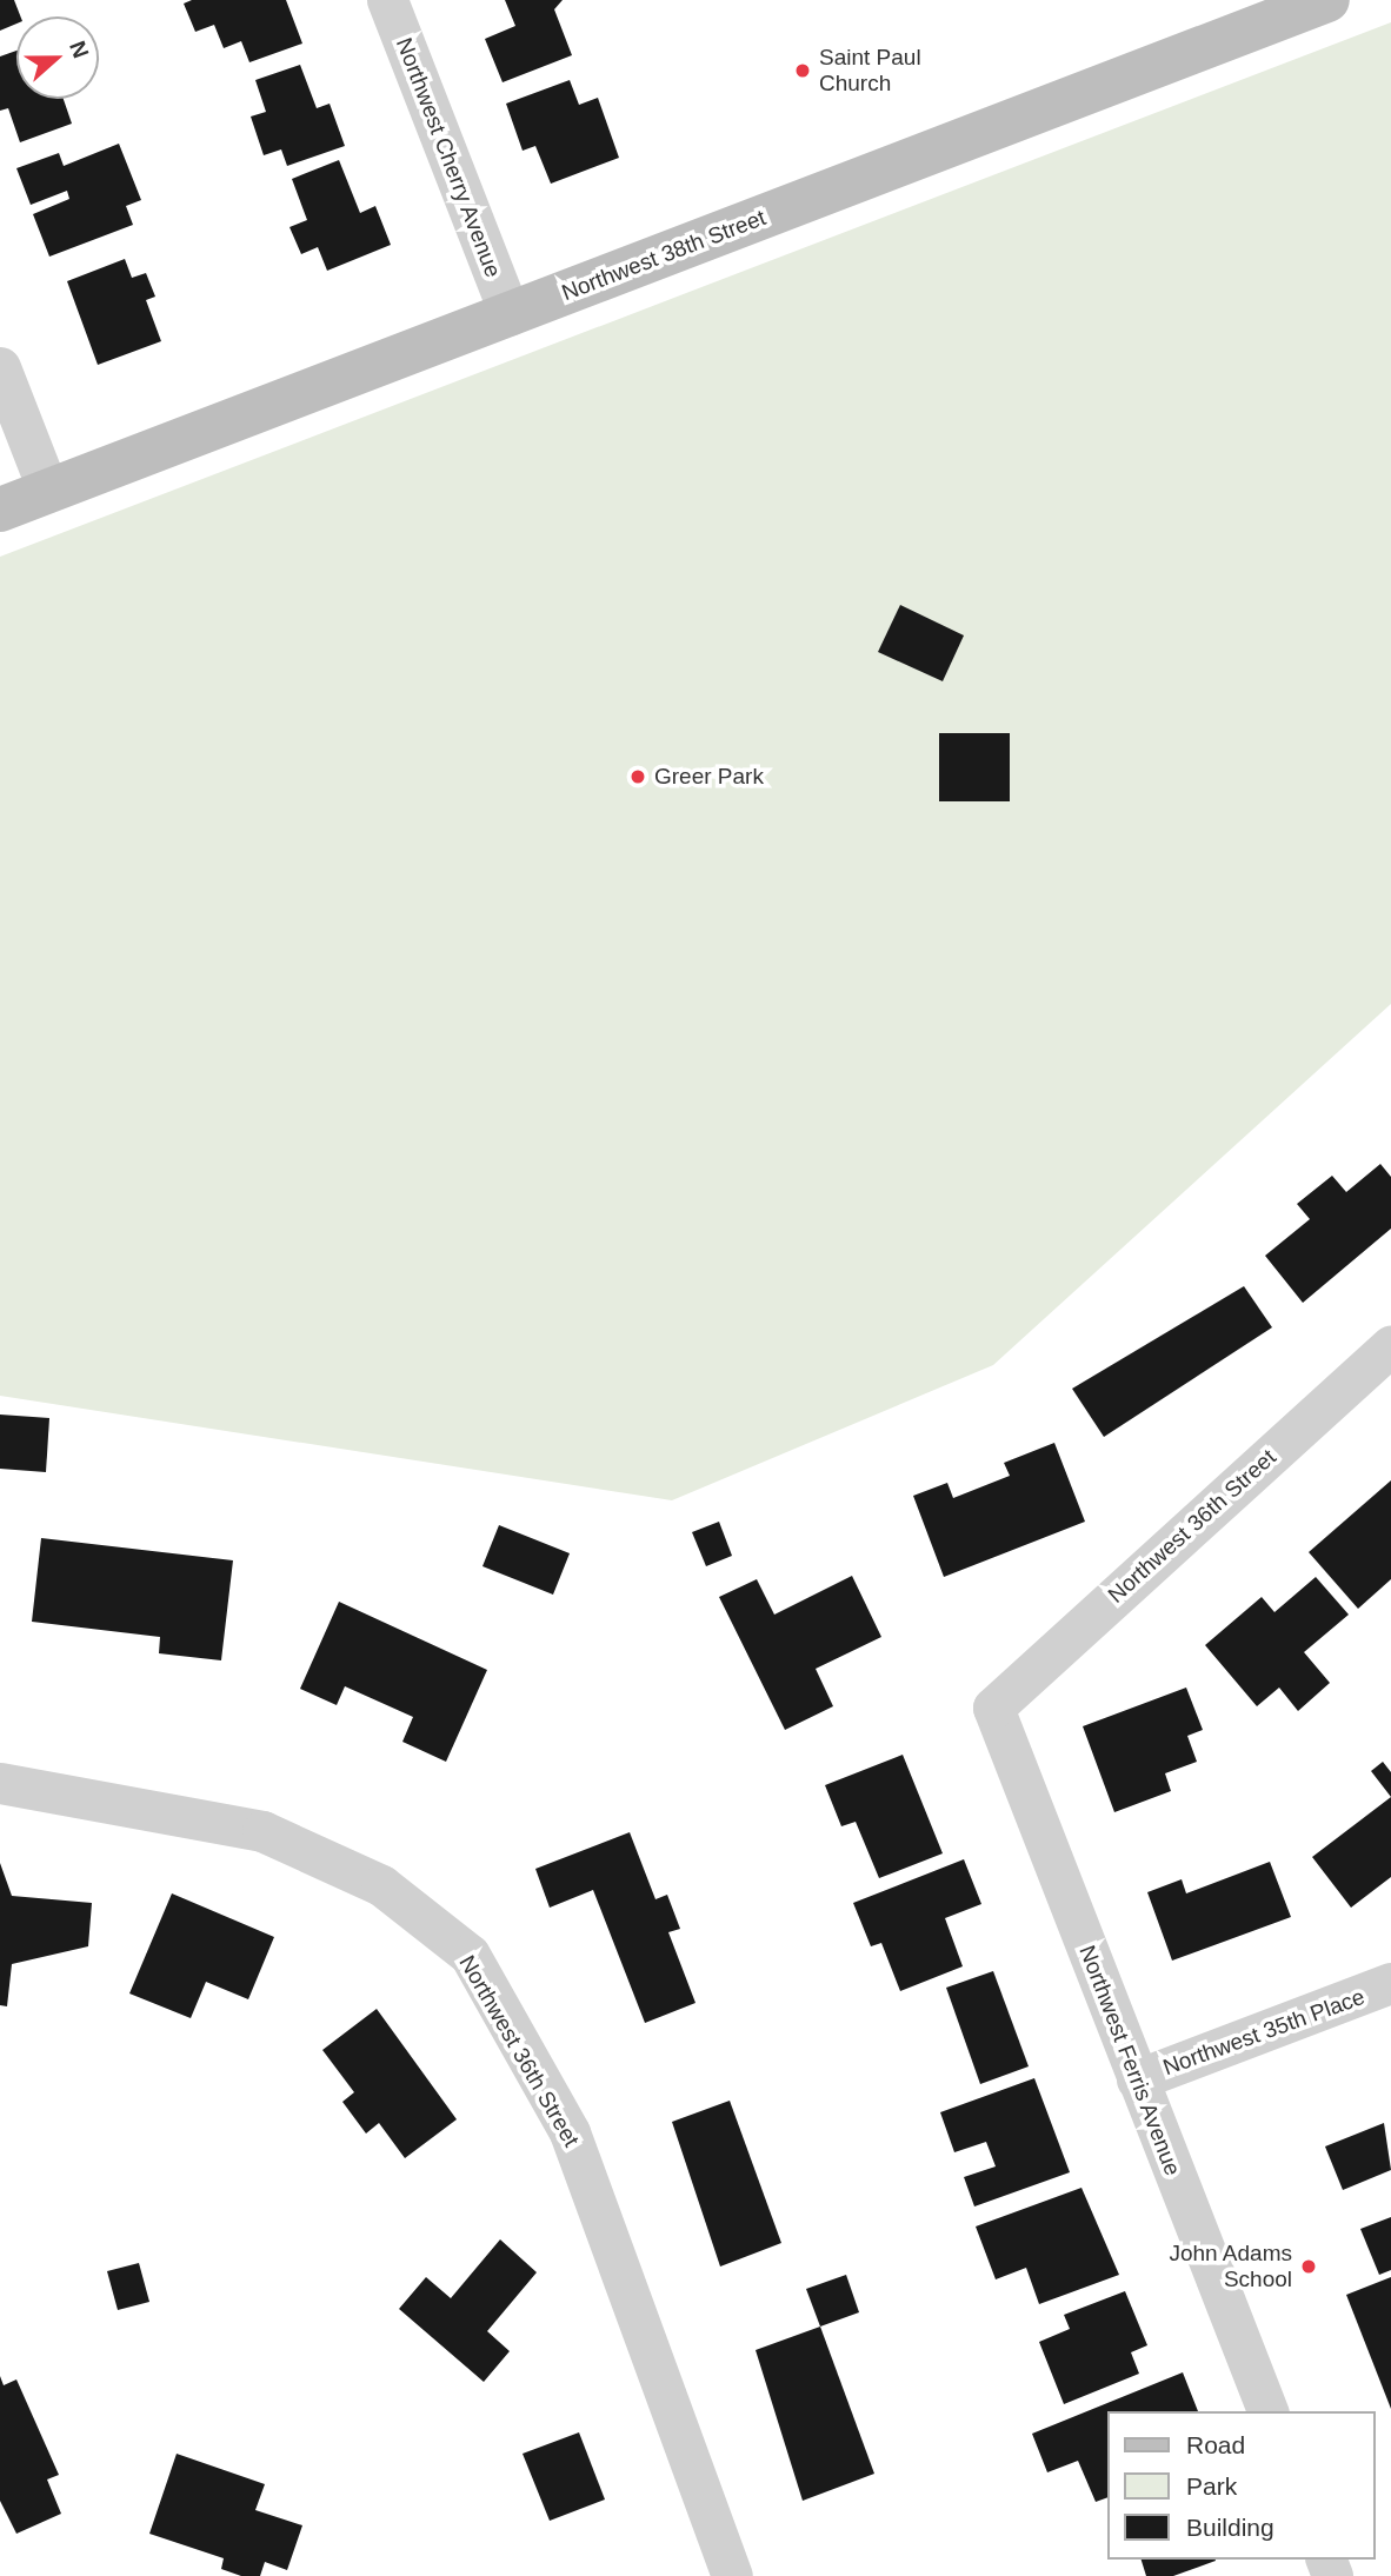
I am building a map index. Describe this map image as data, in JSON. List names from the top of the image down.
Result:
{
  "streets": {
    "main road": ["Northwest 38th Street"],
    "street": [
      "Northwest Cherry Avenue",
      "Northwest 36th Street",
      "Northwest 35th Place",
      "Northwest Ferris Avenue"
    ]
  },
  "crossings": [
    ["Northwest Cherry Avenue", "Northwest 38th Street"],
    ["Northwest 36th Street", "Northwest Ferris Avenue"],
    ["Northwest 35th Place", "Northwest Ferris Avenue"]
  ],
  "places": ["Saint Paul Church", "Greer Park", "John Adams School"],
  "legend": ["Road", "Park", "Building"],
  "north": "right"
}
